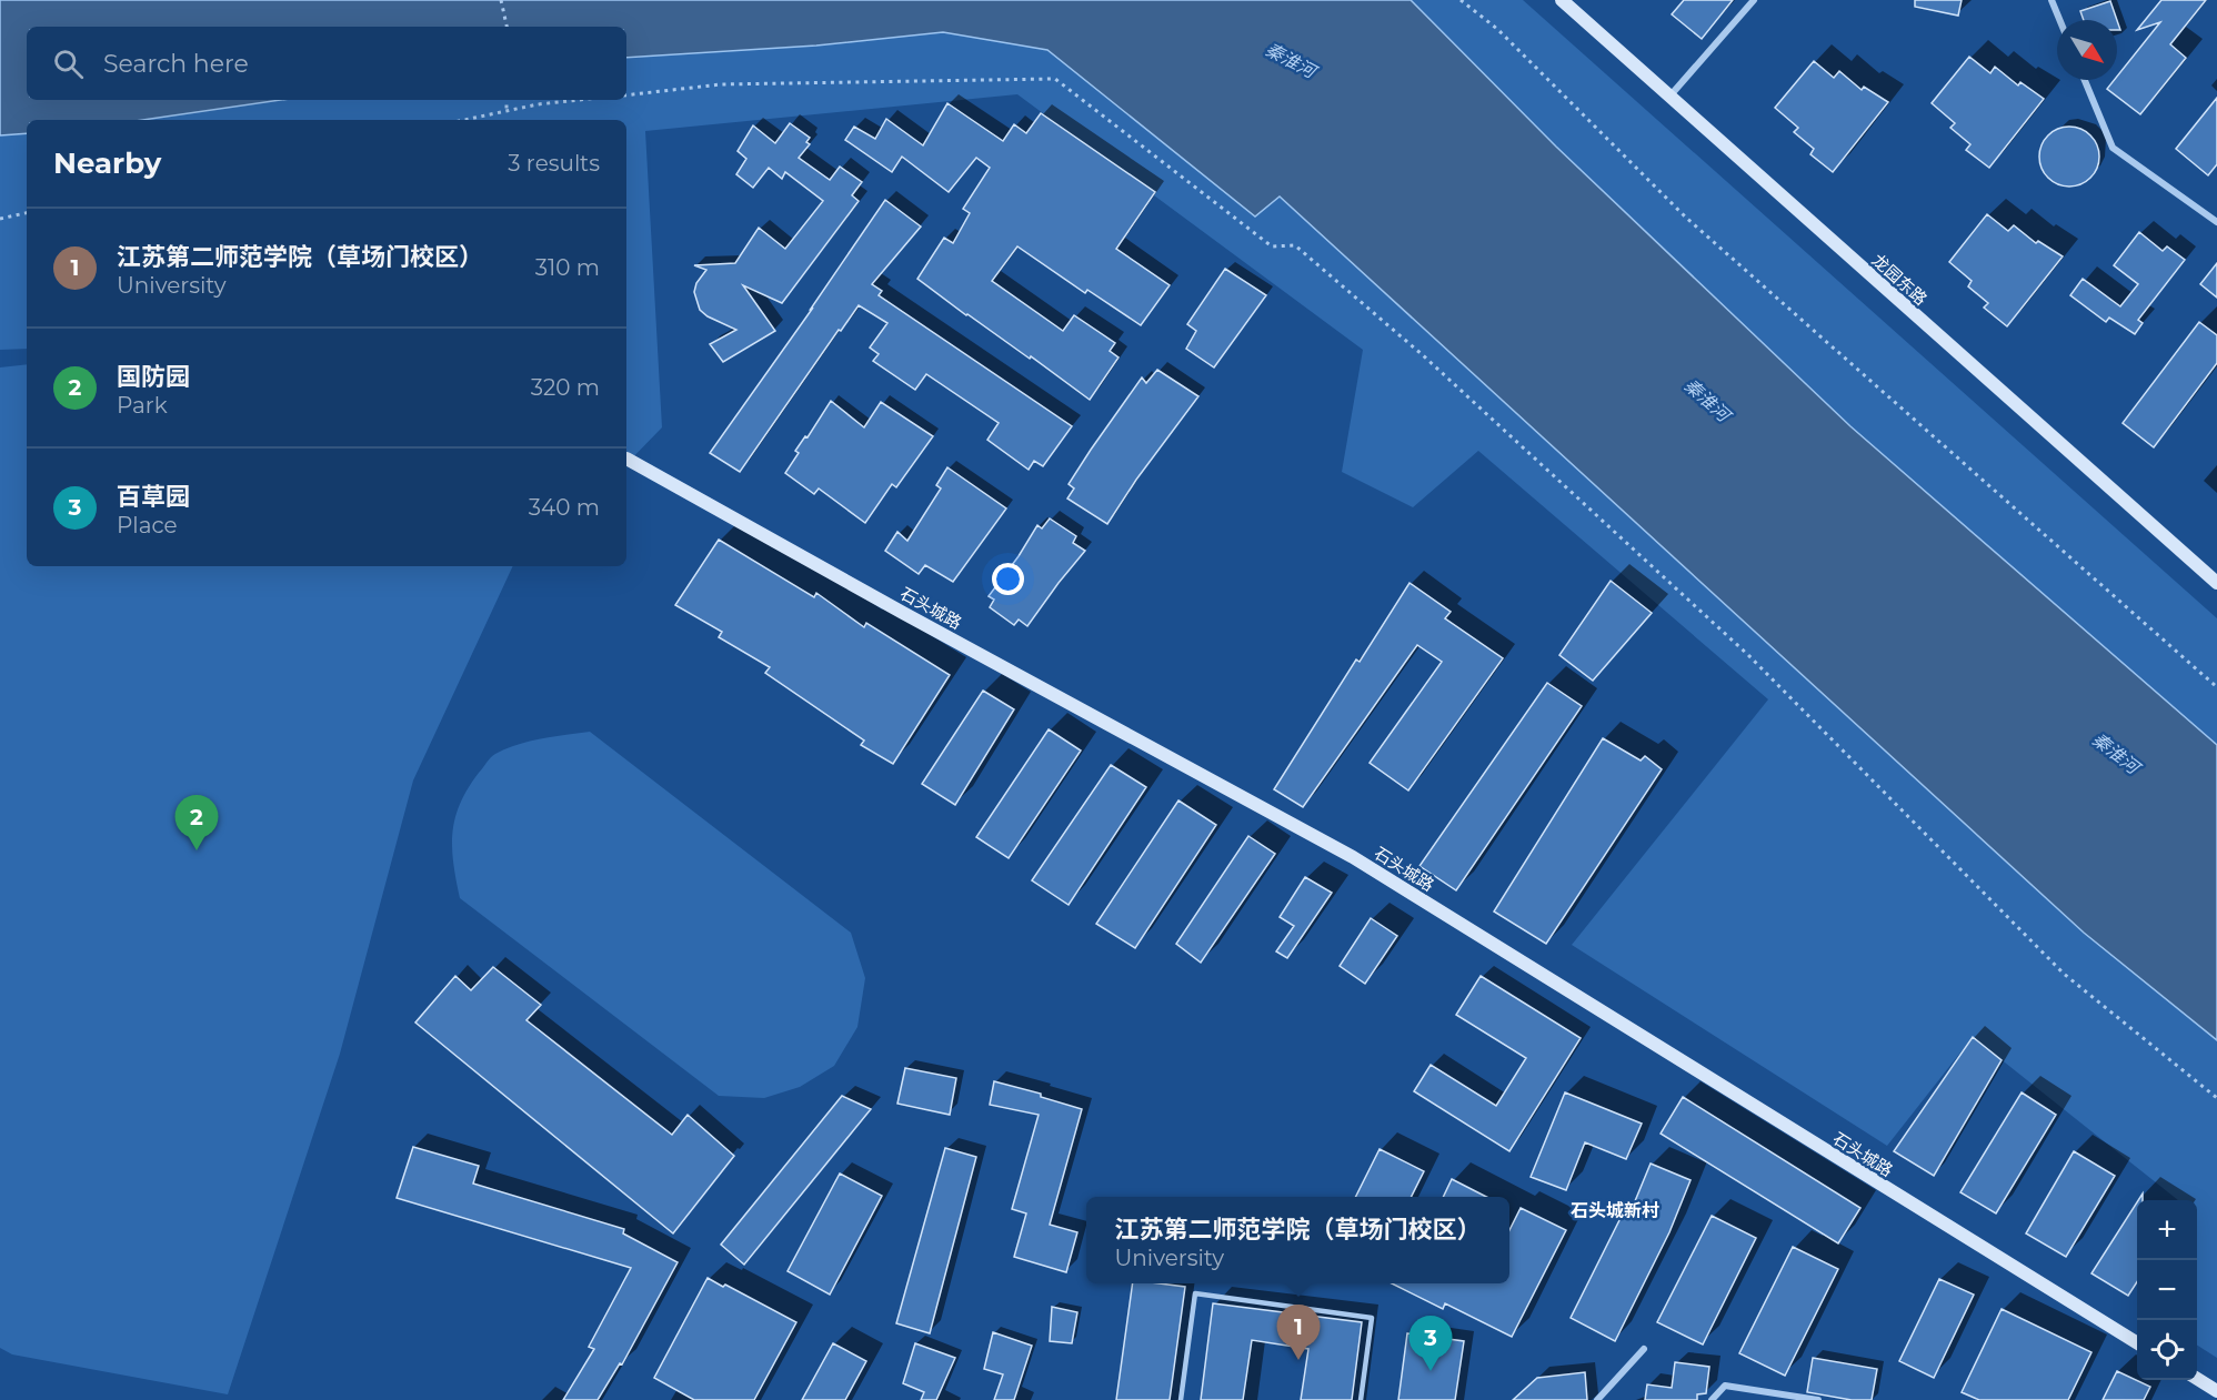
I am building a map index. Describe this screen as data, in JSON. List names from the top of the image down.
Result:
{
  "streets": {
    "street": ["龙园东路", "石头城路"]
  },
  "districts": ["石头城新村"],
  "water": ["秦淮河"],
  "north": "bottom right",
  "page": {
    "search": "Search here",
    "heading": ["Nearby", "3 results"],
    "list": [
      {
        "mark": "1",
        "name": "江苏第二师范学院（草场门校区）",
        "note": "University",
        "value": "310 m"
      },
      {
        "mark": "2",
        "name": "国防园",
        "note": "Park",
        "value": "320 m"
      },
      {
        "mark": "3",
        "name": "百草园",
        "note": "Place",
        "value": "340 m"
      }
    ],
    "pins": ["2", "1", "3"],
    "popup": ["江苏第二师范学院（草场门校区）", "University"],
    "map_buttons": ["+", "−"]
  }
}
